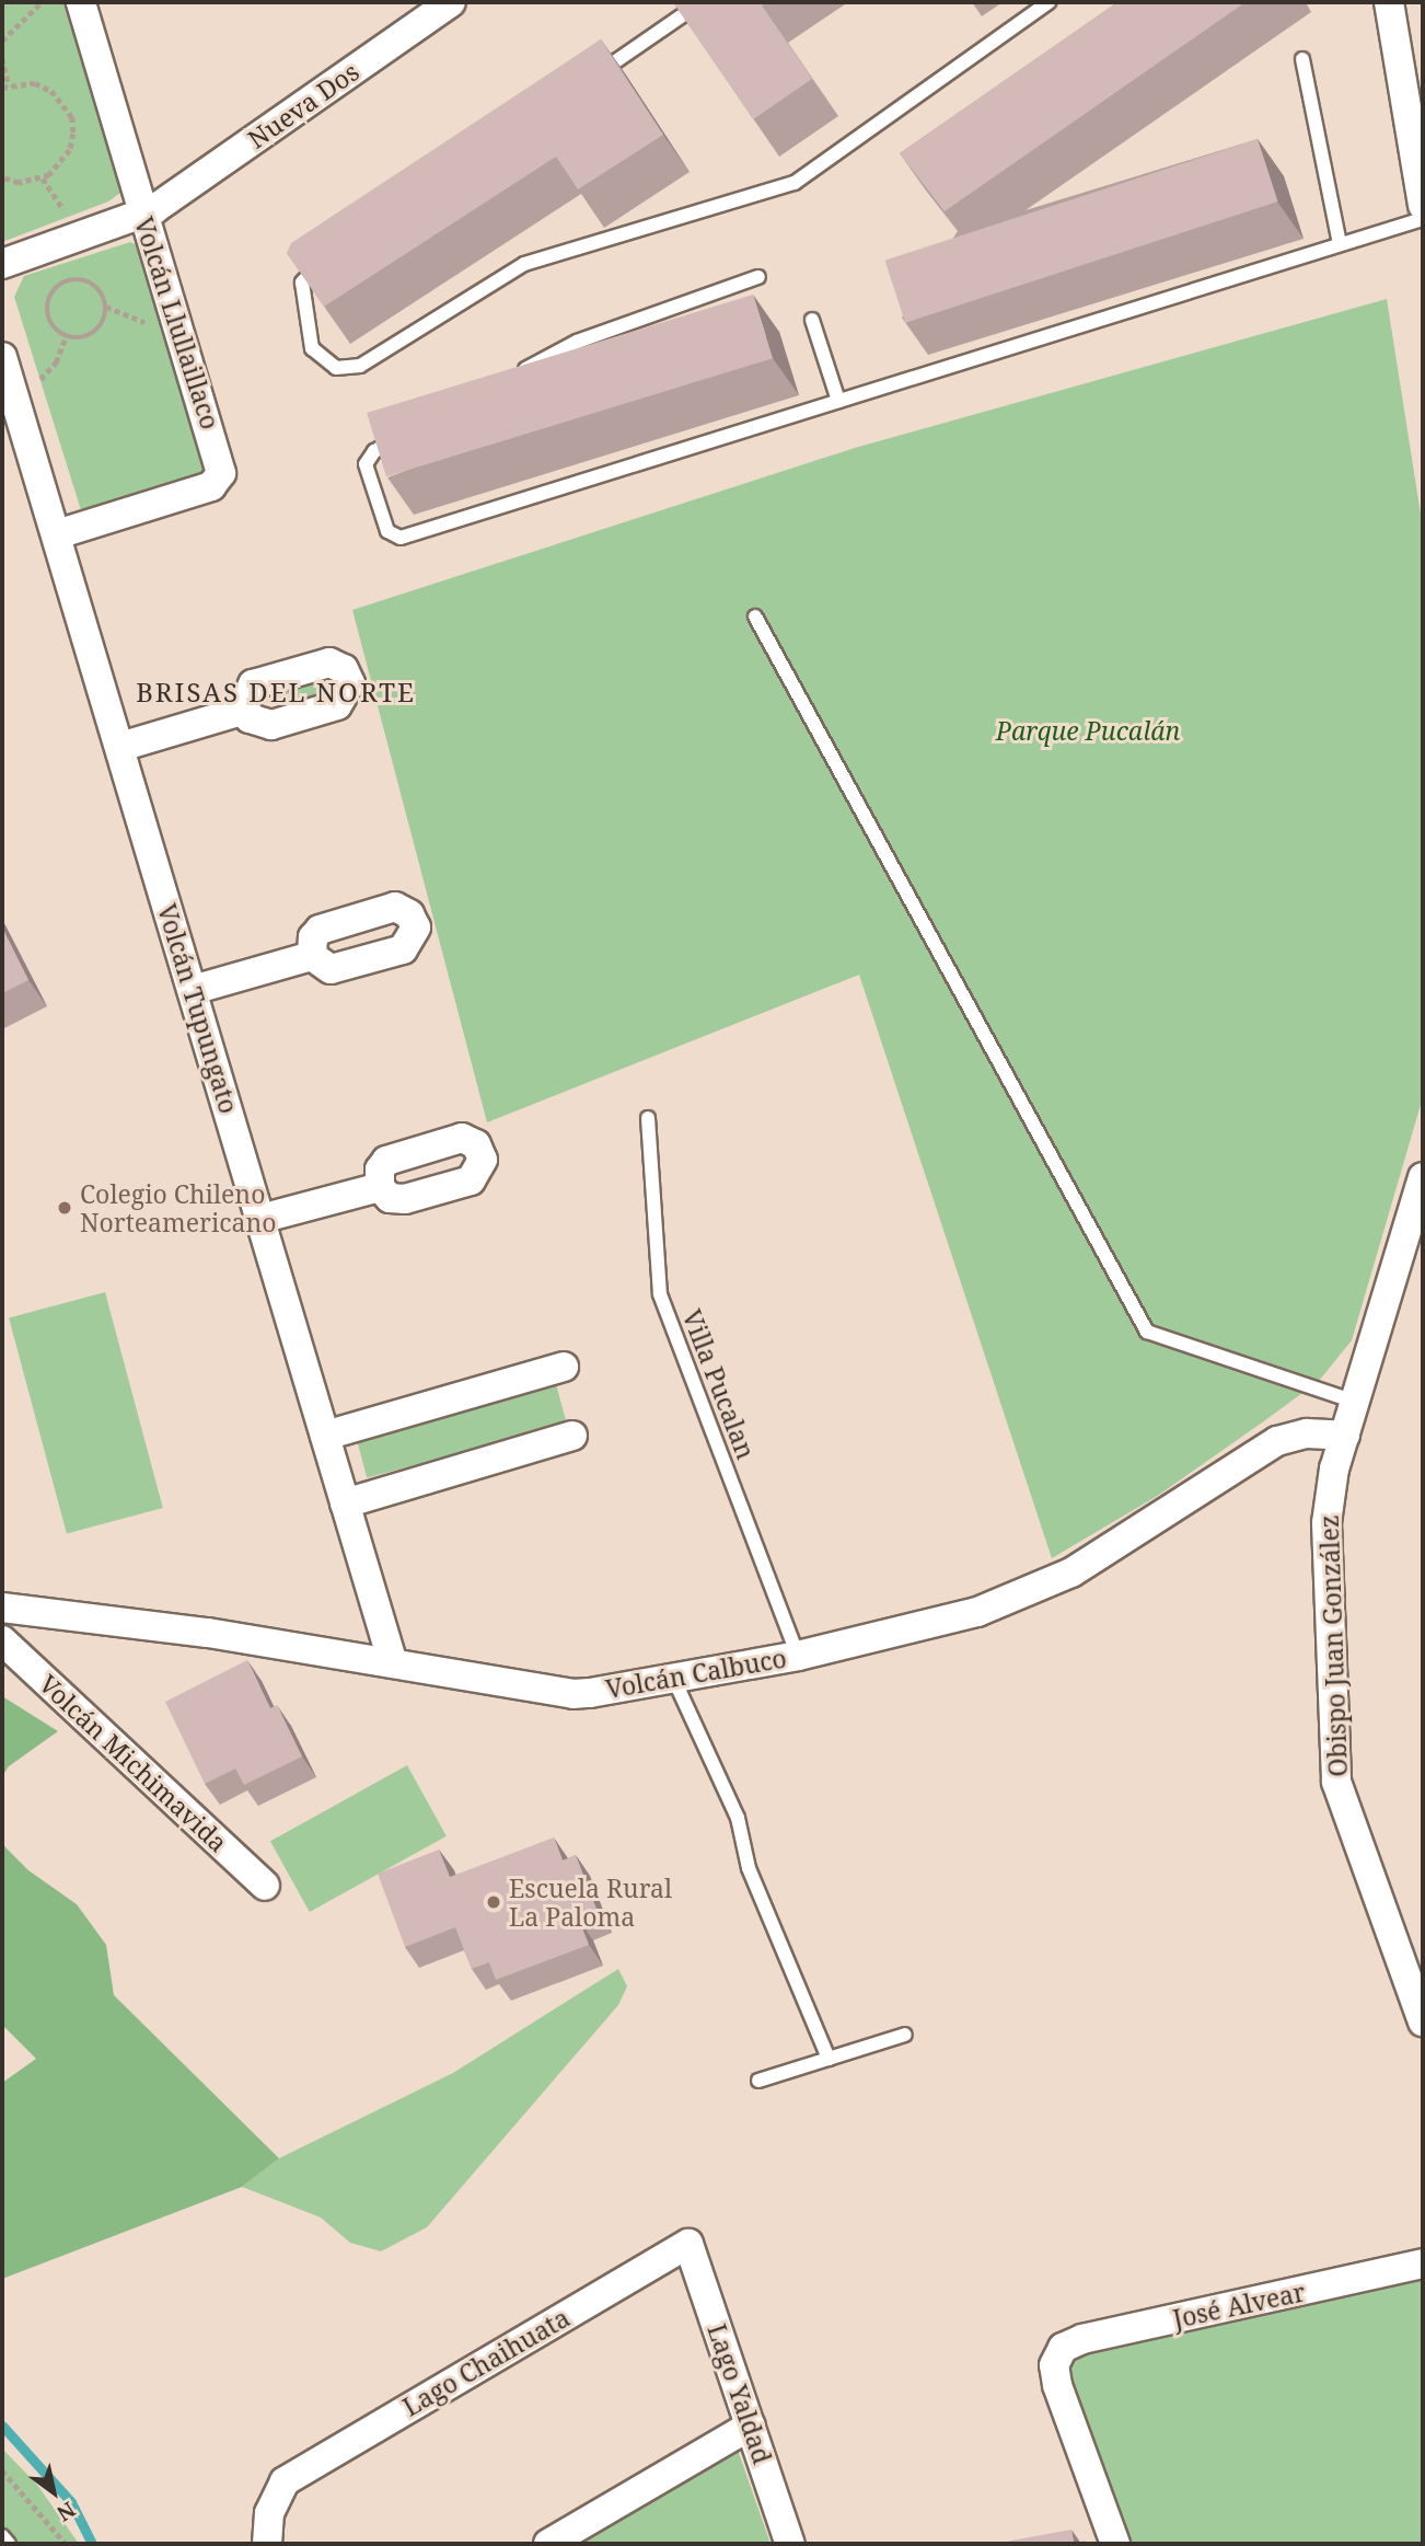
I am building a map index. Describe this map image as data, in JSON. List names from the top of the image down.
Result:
{
  "streets": {
    "street": [
      "Nueva Dos",
      "Volcán Llullaillaco",
      "Volcán Tupungato",
      "Obispo Juan González",
      "Volcán Calbuco",
      "Volcán Michimavida",
      "José Alvear",
      "Lago Chaihuata",
      "Lago Yaldad"
    ],
    "lane": ["Villa Pucalan"]
  },
  "crossings": [
    ["Nueva Dos", "Volcán Llullaillaco"],
    ["Volcán Llullaillaco", "Volcán Tupungato"],
    ["Volcán Tupungato", "Volcán Calbuco"],
    ["Villa Pucalan", "Volcán Calbuco"],
    ["Obispo Juan González", "Volcán Calbuco"],
    ["Lago Chaihuata", "Lago Yaldad"]
  ],
  "districts": ["BRISAS DEL NORTE"],
  "parks": ["Parque Pucalán"],
  "places": ["Colegio Chileno Norteamericano", "Escuela Rural La Paloma"],
  "north": "bottom right"
}
